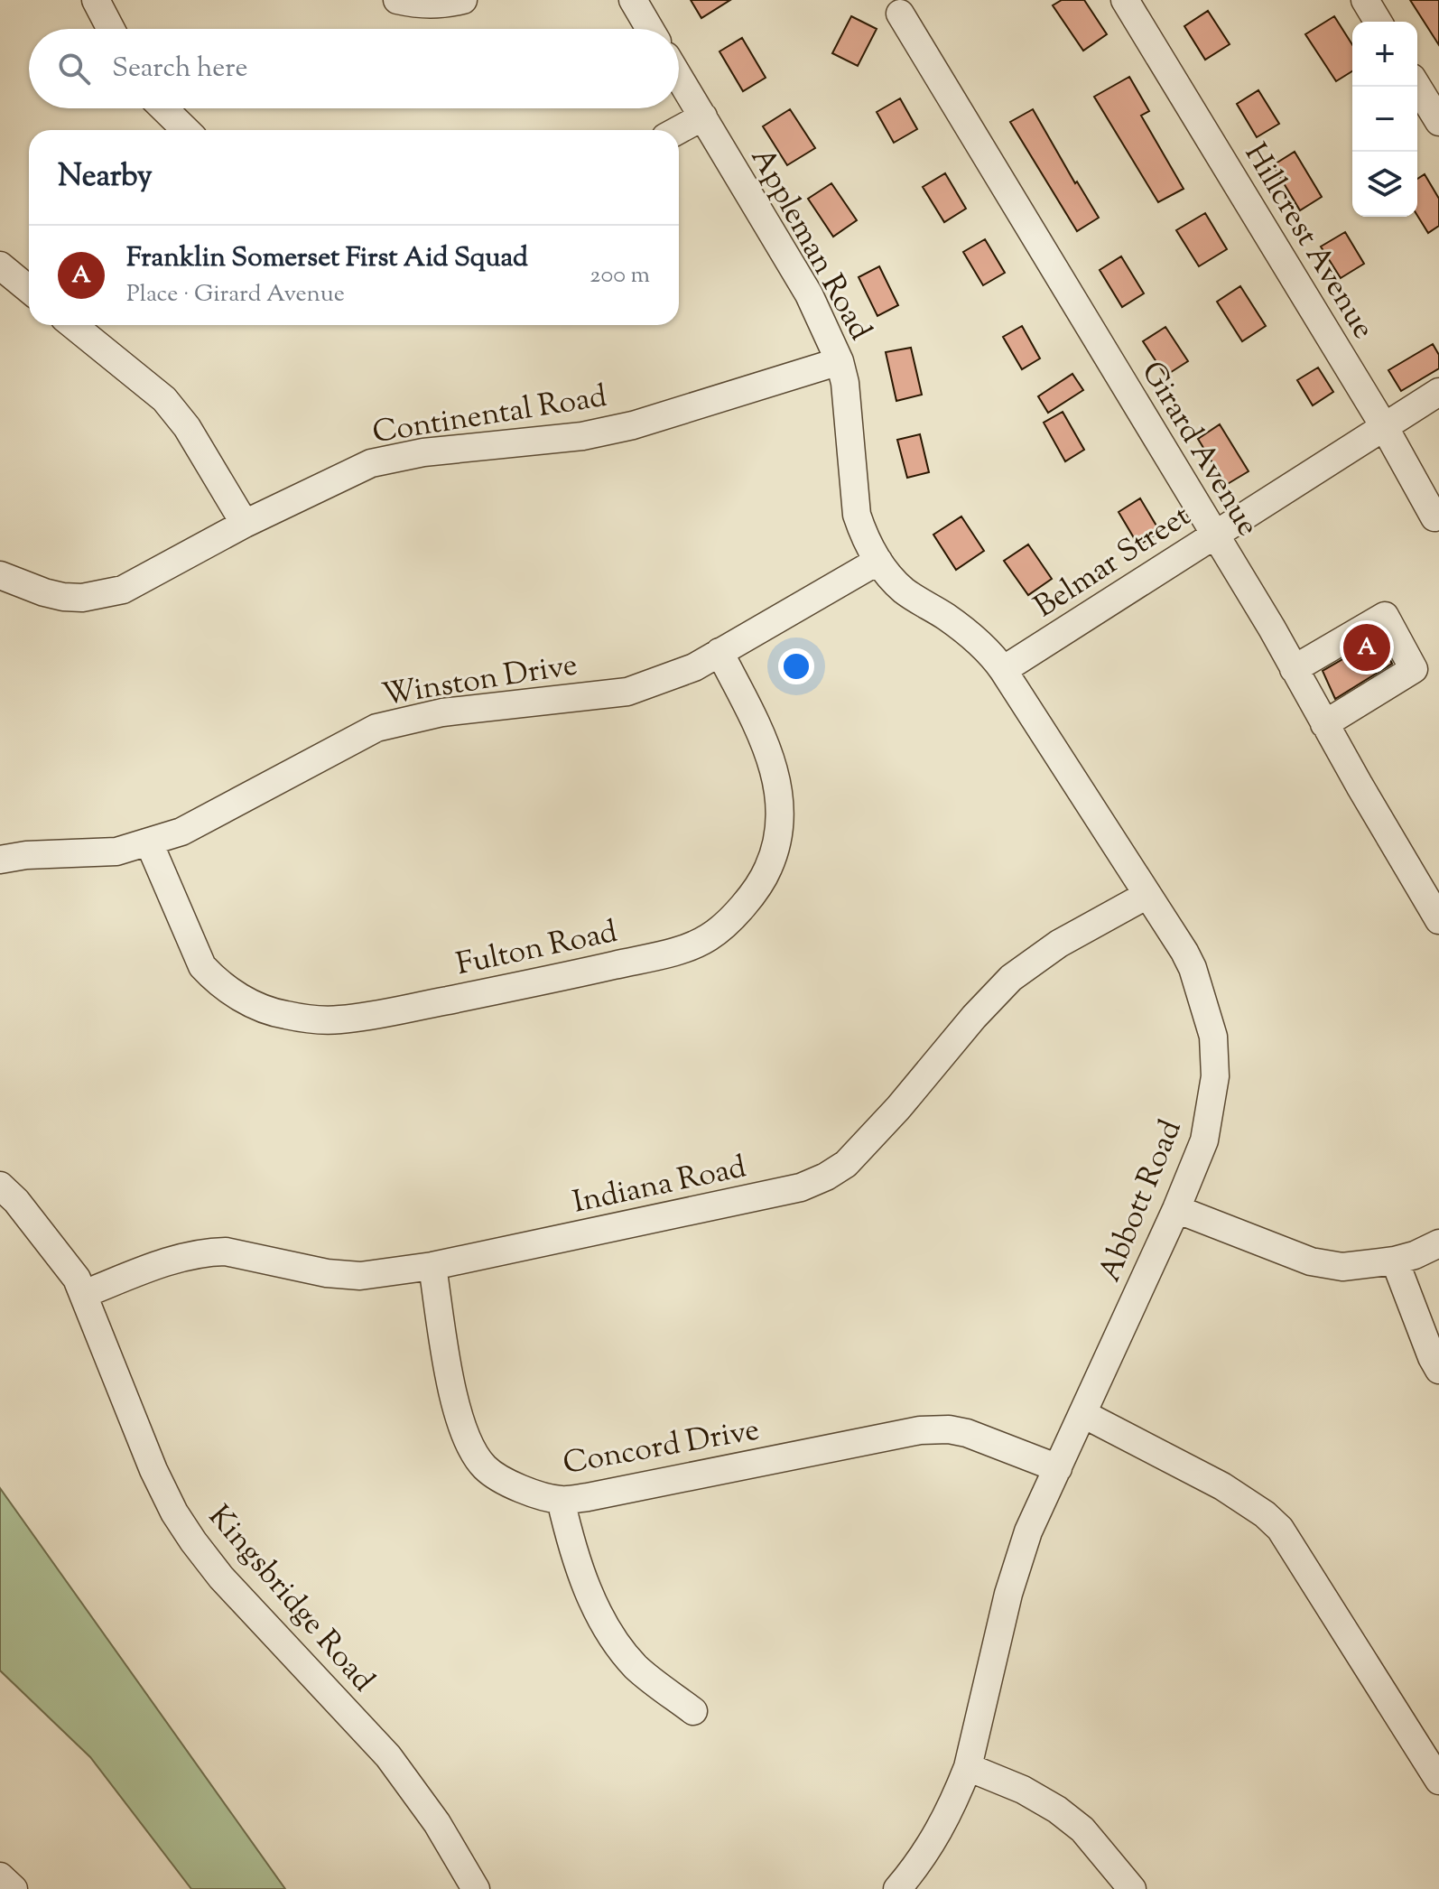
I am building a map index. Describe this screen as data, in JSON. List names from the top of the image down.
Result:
{
  "streets": {
    "street": [
      "Hillcrest Avenue",
      "Appleman Road",
      "Continental Road",
      "Girard Avenue",
      "Belmar Street",
      "Winston Drive",
      "Fulton Road",
      "Indiana Road",
      "Abbott Road",
      "Concord Drive",
      "Kingsbridge Road"
    ]
  },
  "crossings": [
    ["Hillcrest Avenue", "Belmar Street"],
    ["Appleman Road", "Continental Road"],
    ["Appleman Road", "Winston Drive"],
    ["Appleman Road", "Abbott Road"],
    ["Girard Avenue", "Belmar Street"],
    ["Belmar Street", "Abbott Road"],
    ["Winston Drive", "Fulton Road"],
    ["Winston Drive", "Abbott Road"],
    ["Indiana Road", "Abbott Road"],
    ["Indiana Road", "Concord Drive"],
    ["Indiana Road", "Kingsbridge Road"],
    ["Abbott Road", "Concord Drive"]
  ],
  "page": {
    "map_buttons": ["+", "−"],
    "search": "Search here",
    "heading": "Nearby",
    "list": [
      {
        "mark": "A",
        "name": "Franklin Somerset First Aid Squad",
        "note": "Place · Girard Avenue",
        "value": "200 m"
      }
    ],
    "pins": "A"
  }
}
